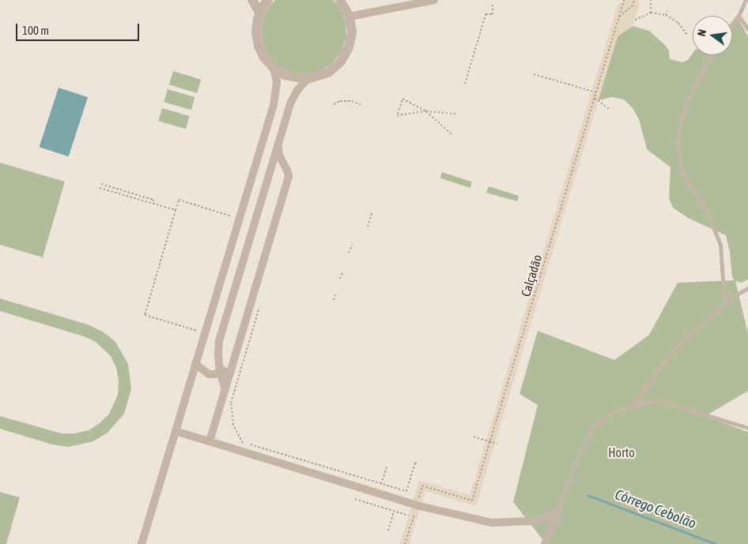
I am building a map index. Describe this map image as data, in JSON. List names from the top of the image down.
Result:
{
  "streets": {
    "path": ["Calçadão"]
  },
  "water": ["Córrego Cebolão"],
  "parks": ["Horto"],
  "scale_bar": "100 m",
  "north": "left"
}
